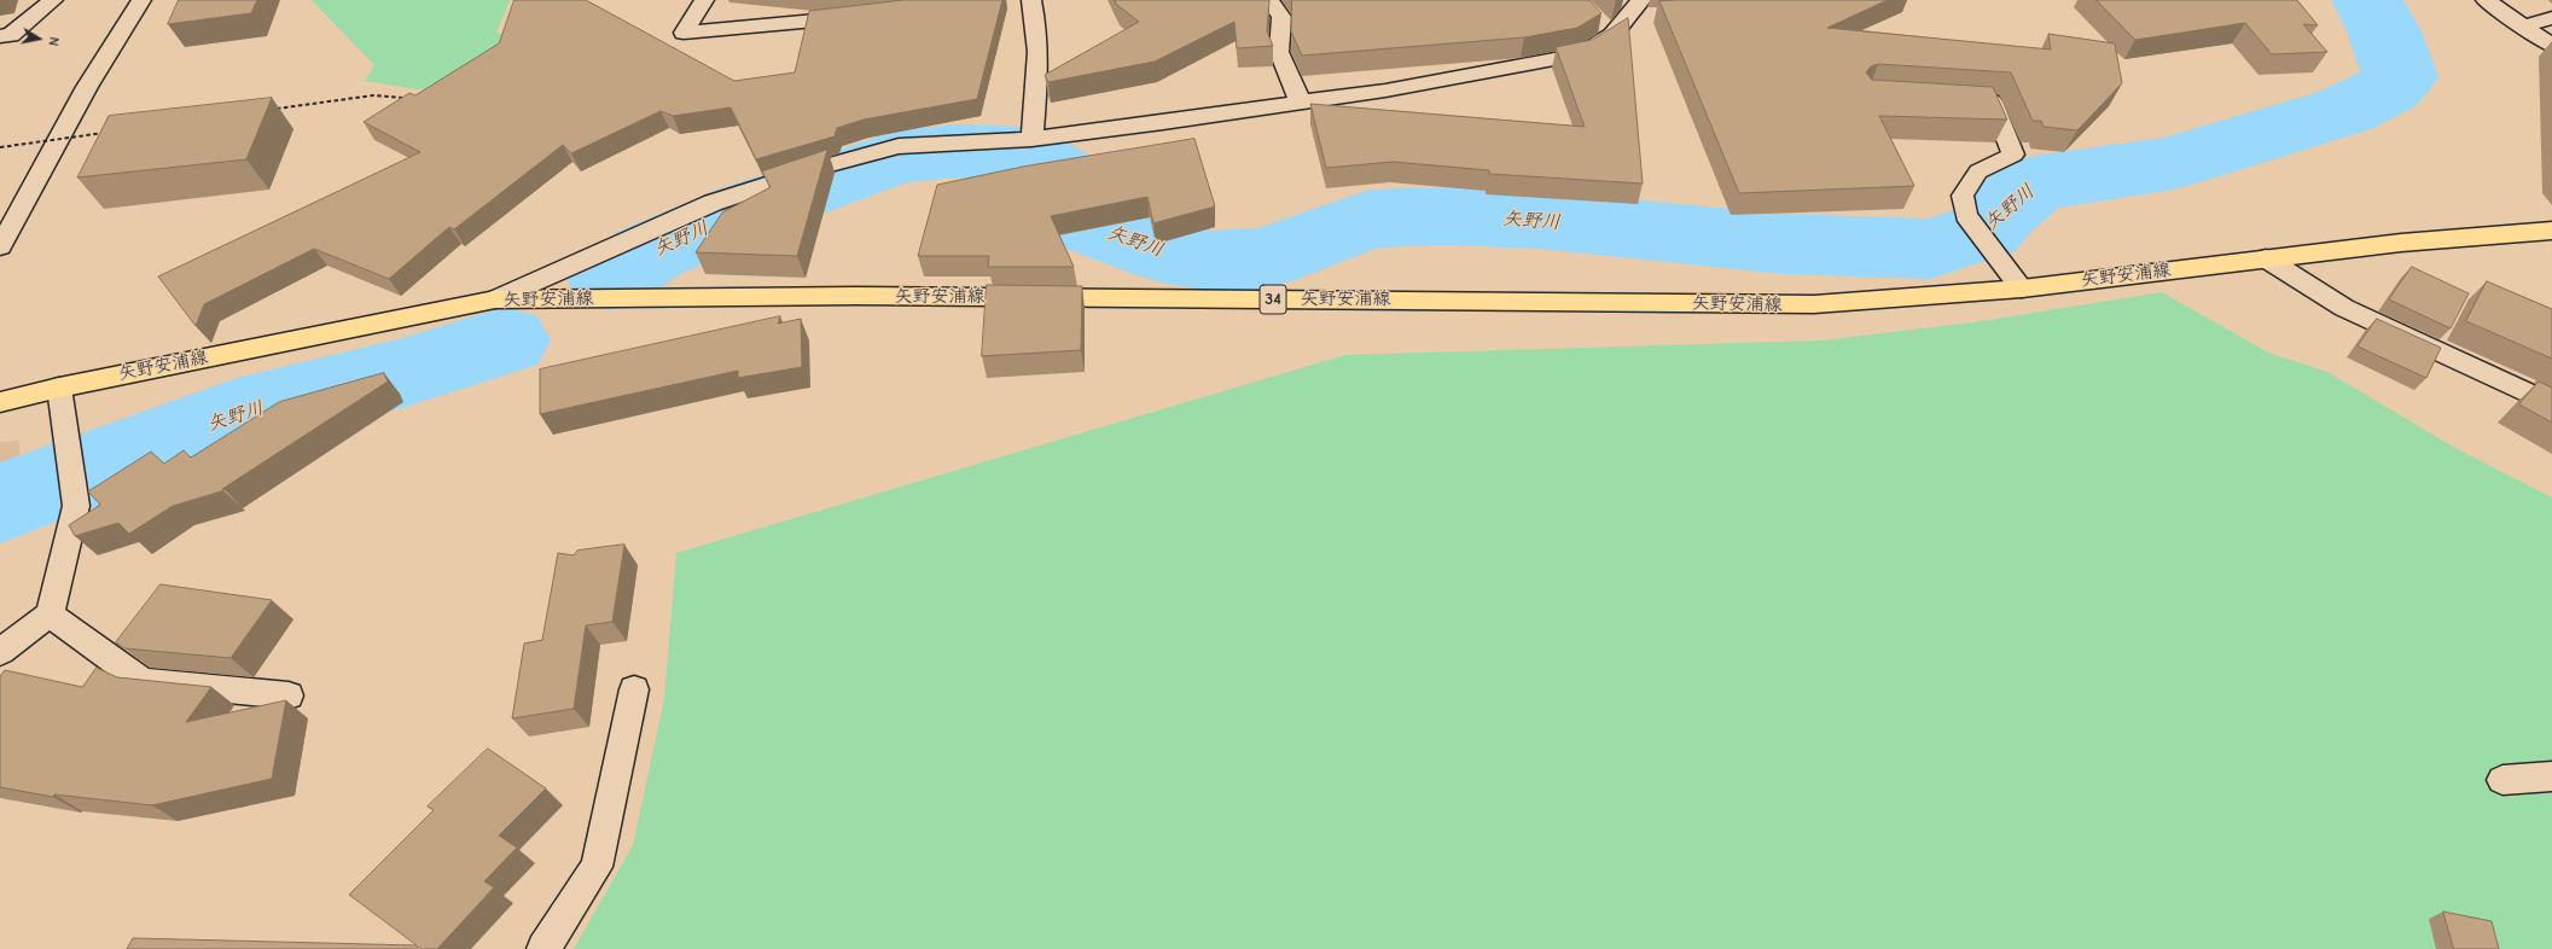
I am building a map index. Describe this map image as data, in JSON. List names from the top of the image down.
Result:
{
  "streets": {
    "main road": ["矢野安浦線", "34"]
  },
  "water": ["矢野川"],
  "north": "right"
}
